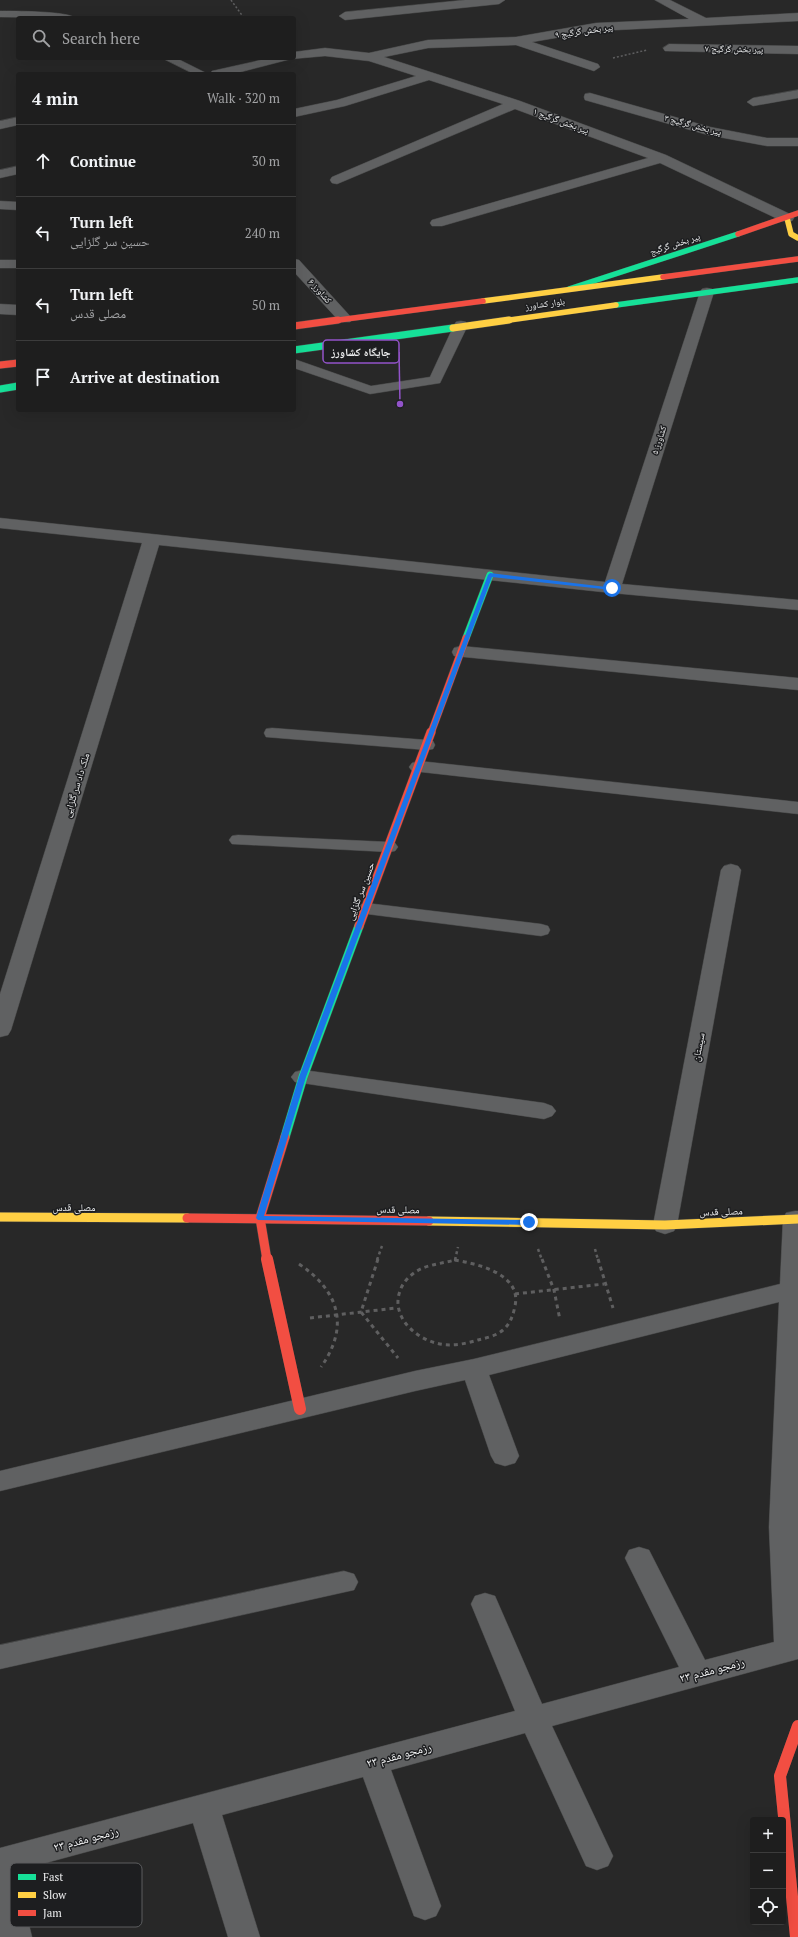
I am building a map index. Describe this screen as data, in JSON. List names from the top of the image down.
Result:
{
  "streets": {
    "street": [
      "پیر بخش گرگیج ۹",
      "پیر بخش گرگیج ۷",
      "پیر بخش گرگیج ۱",
      "پیر بخش گرگیج ۳",
      "پیر بخش گرگیج",
      "کشاورز ۶",
      "بلوار کشاورز",
      "کشاورز ۵",
      "ملک داد سر گلزایی",
      "حسین سر گلزایی",
      "سیستان",
      "مصلی قدس",
      "رزمجو مقدم ۲۳"
    ]
  },
  "crossings": [
    ["پیر بخش گرگیج ۹", "پیر بخش گرگیج ۱"],
    ["پیر بخش گرگیج ۱", "پیر بخش گرگیج"],
    ["پیر بخش گرگیج", "بلوار کشاورز"],
    ["کشاورز ۶", "بلوار کشاورز"],
    ["بلوار کشاورز", "کشاورز ۵"],
    ["حسین سر گلزایی", "مصلی قدس"],
    ["سیستان", "مصلی قدس"]
  ],
  "places": ["جایگاه کشاورز"],
  "legend": ["Fast", "Slow", "Jam"],
  "page": {
    "search": "Search here",
    "heading": ["4 min", "Walk · 320 m"],
    "list": [
      ["Continue", "30 m"],
      ["Turn left", "حسین سر گلزایی", "240 m"],
      ["Turn left", "مصلی قدس", "50 m"],
      "Arrive at destination"
    ],
    "map_buttons": ["+", "−"]
  }
}
